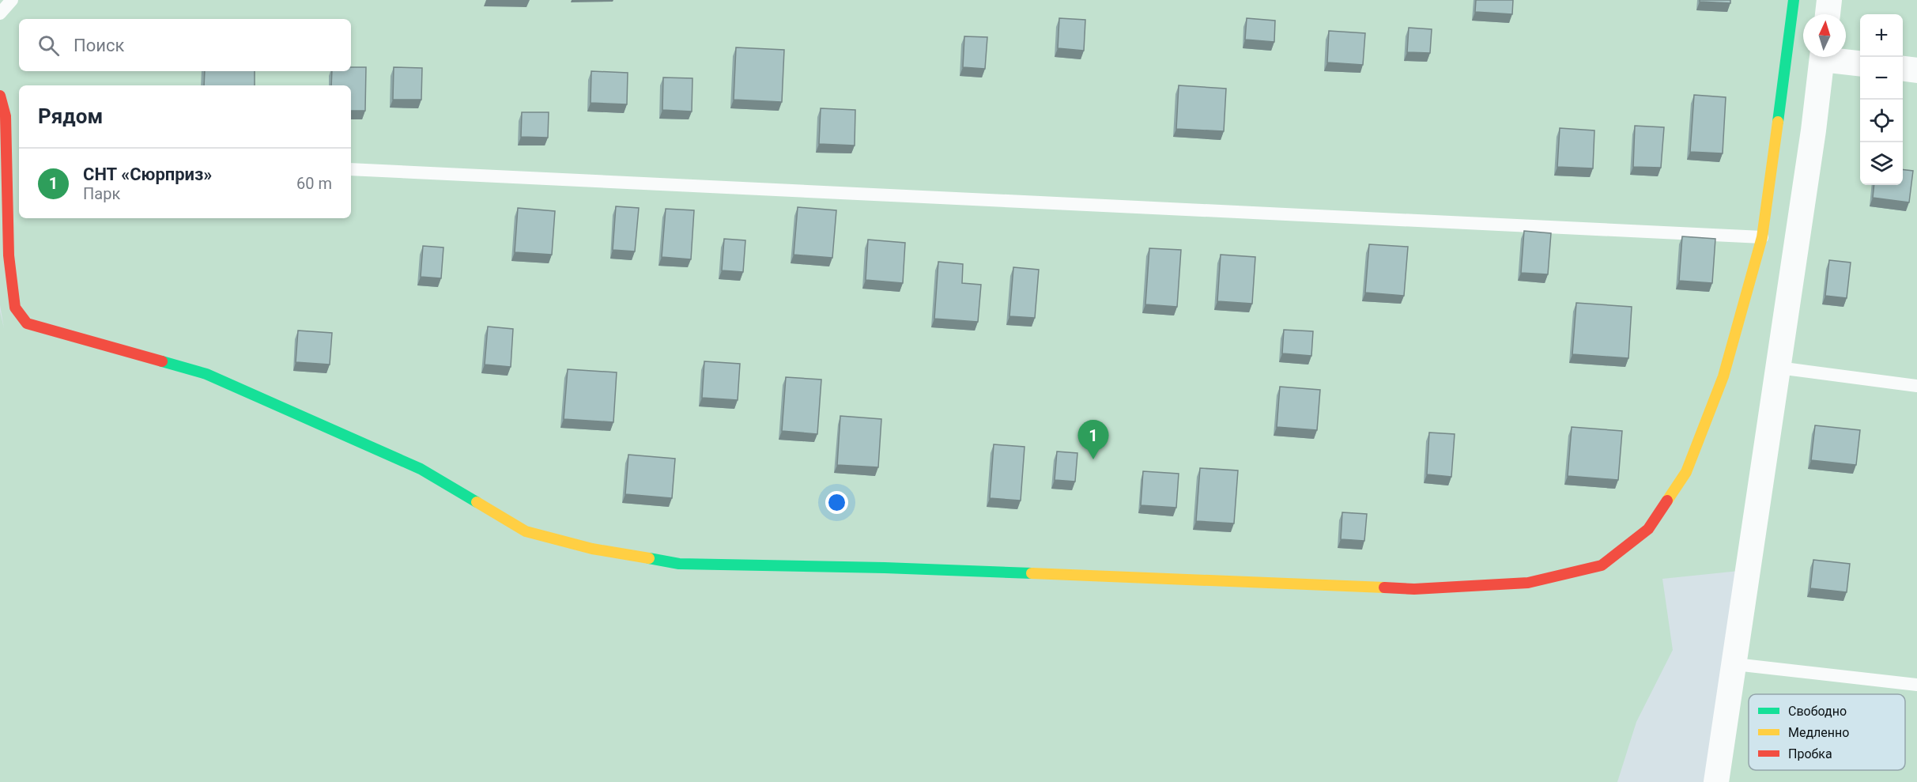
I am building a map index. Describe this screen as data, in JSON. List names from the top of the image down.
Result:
{
  "legend": ["Свободно", "Медленно", "Пробка"],
  "north": "top",
  "page": {
    "map_buttons": ["+", "−"],
    "search": "Поиск",
    "heading": "Рядом",
    "list": [
      {
        "mark": "1",
        "name": "СНТ «Сюрприз»",
        "note": "Парк",
        "value": "60 m"
      }
    ],
    "pins": "1"
  }
}
